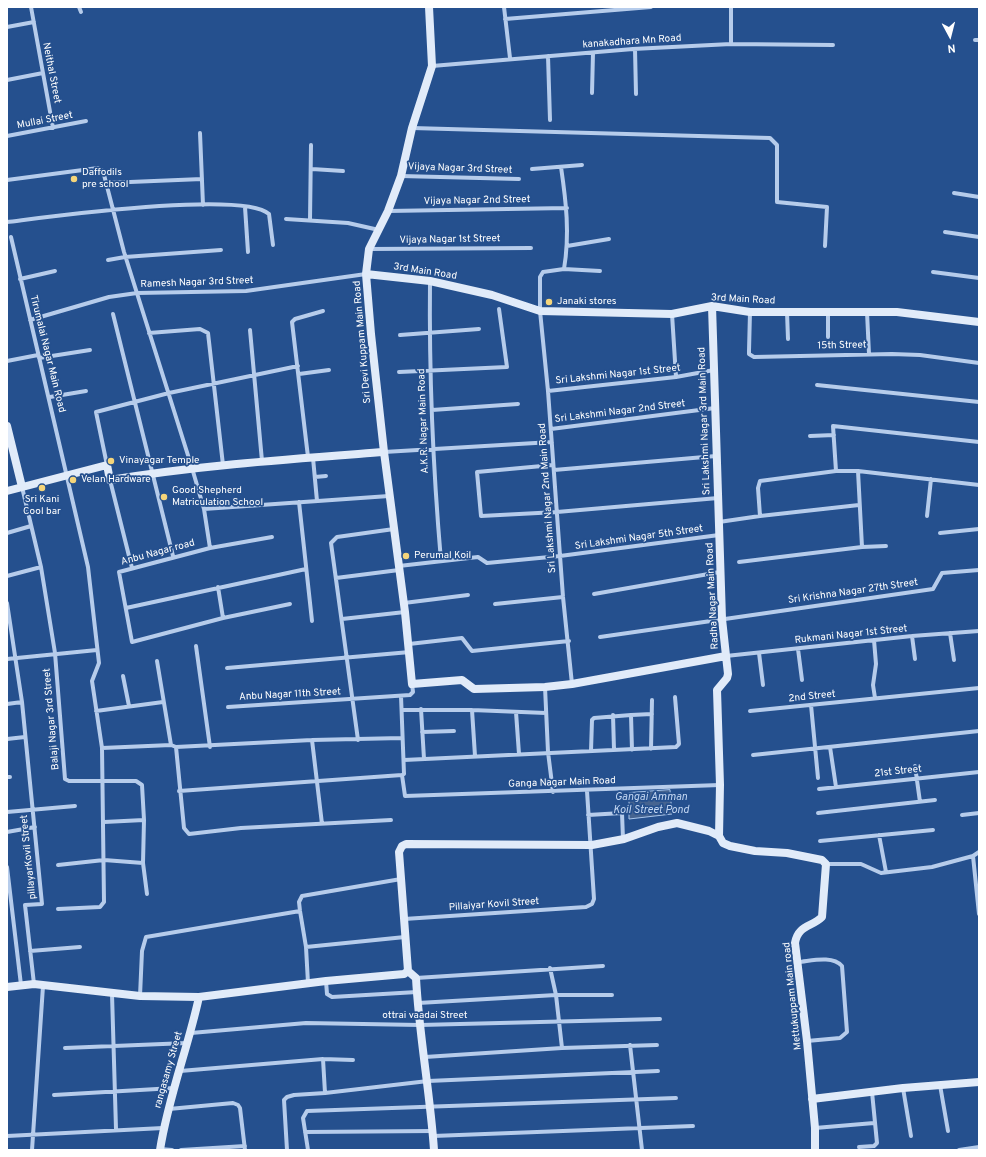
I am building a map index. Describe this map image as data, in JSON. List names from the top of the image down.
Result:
{
  "streets": {
    "street": [
      "kanakadhara Mn Road",
      "Neithal Street",
      "Mullai Street",
      "Vijaya Nagar 3rd Street",
      "Vijaya Nagar 2nd Street",
      "Vijaya Nagar 1st Street",
      "3rd Main Road",
      "Ramesh Nagar 3rd Street",
      "Sri Devi Kuppam Main Road",
      "15th Street",
      "Tirumalai Nagar Main Road",
      "Sri Lakshmi Nagar 1st Street",
      "Sri Lakshmi Nagar 2nd Street",
      "A.K.R. Nagar Main Road",
      "Sri Lakshmi Nagar 3rd Main Road",
      "Sri Lakshmi Nagar 2nd Main Road",
      "Sri Lakshmi Nagar 5th Street",
      "Anbu Nagar road",
      "Sri Krishna Nagar 27th Street",
      "Radha Nagar Main Road",
      "Rukmani Nagar 1st Street",
      "Anbu Nagar 11th Street",
      "2nd Street",
      "Balaji Nagar 3rd Street",
      "21st Street",
      "Ganga Nagar Main Road",
      "pillayarKovil Street",
      "Pillaiyar Kovil Street",
      "Mettukuppam Main road",
      "ottrai vaadai Street",
      "rangasamy Street"
    ]
  },
  "crossings": [
    ["kanakadhara Mn Road", "Sri Devi Kuppam Main Road"],
    ["Neithal Street", "Mullai Street"],
    ["Vijaya Nagar 3rd Street", "Sri Devi Kuppam Main Road"],
    ["Vijaya Nagar 2nd Street", "Sri Devi Kuppam Main Road"],
    ["Vijaya Nagar 1st Street", "Sri Devi Kuppam Main Road"],
    ["3rd Main Road", "Ramesh Nagar 3rd Street"],
    ["3rd Main Road", "Sri Devi Kuppam Main Road"],
    ["3rd Main Road", "15th Street"],
    ["3rd Main Road", "A.K.R. Nagar Main Road"],
    ["3rd Main Road", "Sri Lakshmi Nagar 3rd Main Road"],
    ["3rd Main Road", "Sri Lakshmi Nagar 2nd Main Road"],
    ["Ramesh Nagar 3rd Street", "Sri Devi Kuppam Main Road"],
    ["Ramesh Nagar 3rd Street", "Tirumalai Nagar Main Road"],
    ["Tirumalai Nagar Main Road", "Balaji Nagar 3rd Street"],
    ["Sri Lakshmi Nagar 1st Street", "Sri Lakshmi Nagar 3rd Main Road"],
    ["Sri Lakshmi Nagar 1st Street", "Sri Lakshmi Nagar 2nd Main Road"],
    ["Sri Lakshmi Nagar 2nd Street", "Sri Lakshmi Nagar 3rd Main Road"],
    ["Sri Lakshmi Nagar 2nd Street", "Sri Lakshmi Nagar 2nd Main Road"],
    ["A.K.R. Nagar Main Road", "Sri Lakshmi Nagar 5th Street"],
    ["Sri Lakshmi Nagar 3rd Main Road", "Sri Lakshmi Nagar 5th Street"],
    ["Sri Lakshmi Nagar 3rd Main Road", "Radha Nagar Main Road"],
    ["Sri Lakshmi Nagar 2nd Main Road", "Sri Lakshmi Nagar 5th Street"],
    ["Sri Lakshmi Nagar 5th Street", "Radha Nagar Main Road"],
    ["Sri Krishna Nagar 27th Street", "Radha Nagar Main Road"],
    ["Radha Nagar Main Road", "Rukmani Nagar 1st Street"],
    ["ottrai vaadai Street", "rangasamy Street"]
  ],
  "water": ["Gangai Amman Koil Street Pond"],
  "places": [
    "Daffodils pre school",
    "Janaki stores",
    "Vinayagar Temple",
    "Velan Hardware",
    "Sri Kani Cool bar",
    "Good Shepherd Matriculation School",
    "Perumal Koil"
  ],
  "north": "bottom"
}
